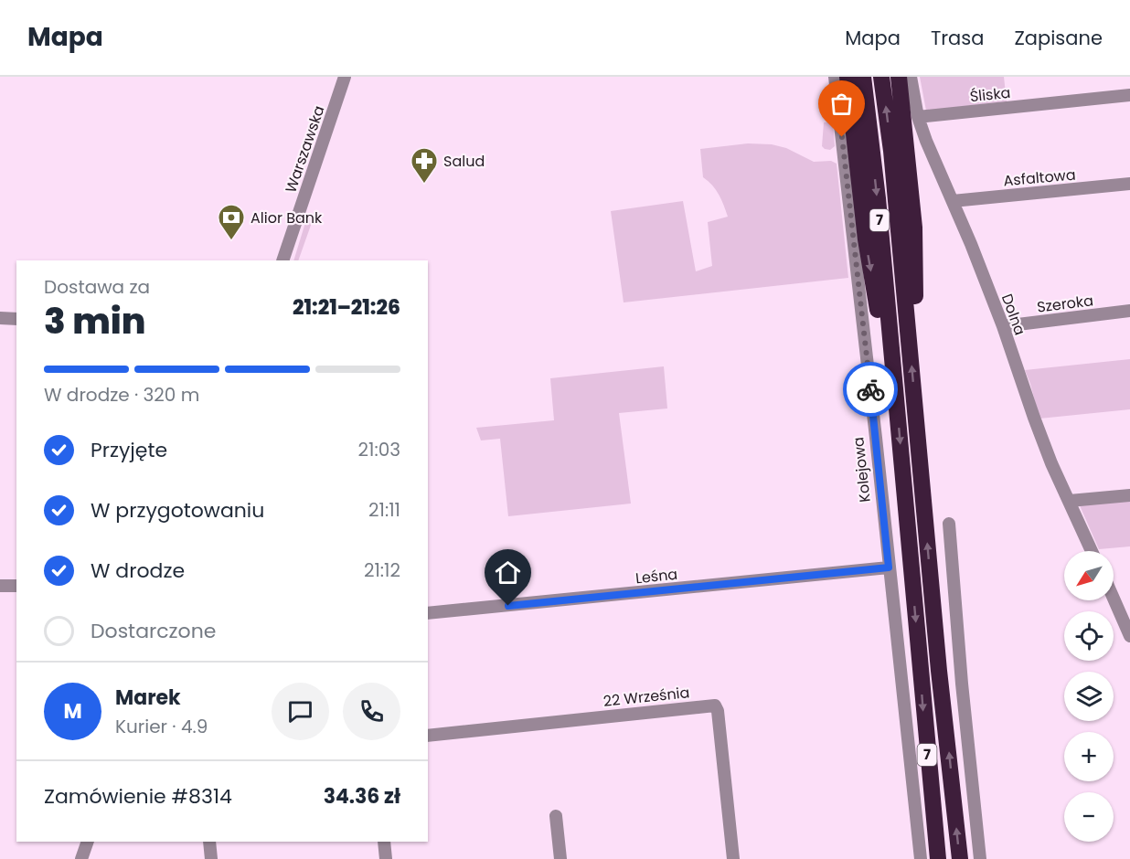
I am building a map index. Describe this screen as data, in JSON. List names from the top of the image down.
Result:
{
  "streets": {
    "highway": ["7"],
    "street": [
      "Śliska",
      "Warszawska",
      "Asfaltowa",
      "Szeroka",
      "Dolna",
      "Kolejowa",
      "Leśna",
      "22 Września"
    ]
  },
  "crossings": [
    ["Śliska", "Dolna"],
    ["Asfaltowa", "Dolna"],
    ["Szeroka", "Dolna"],
    ["Kolejowa", "Leśna"]
  ],
  "places": {
    "pharmacy": ["Salud"],
    "bank": ["Alior Bank"]
  },
  "north": "bottom left",
  "page": {
    "header": "Mapa",
    "nav": ["Mapa", "Trasa", "Zapisane"],
    "heading": ["3 min", "Dostawa za", "21:21–21:26"],
    "panel": [
      "Marek",
      "Kurier · 4.9",
      "Zamówienie #8314",
      "34.36 zł"
    ],
    "bar": "W drodze · 320 m",
    "list": [
      ["Przyjęte", "21:03"],
      ["W przygotowaniu", "21:11"],
      ["W drodze", "21:12"],
      "Dostarczone"
    ],
    "map_buttons": ["+", "−"],
    "round": "M"
  }
}
